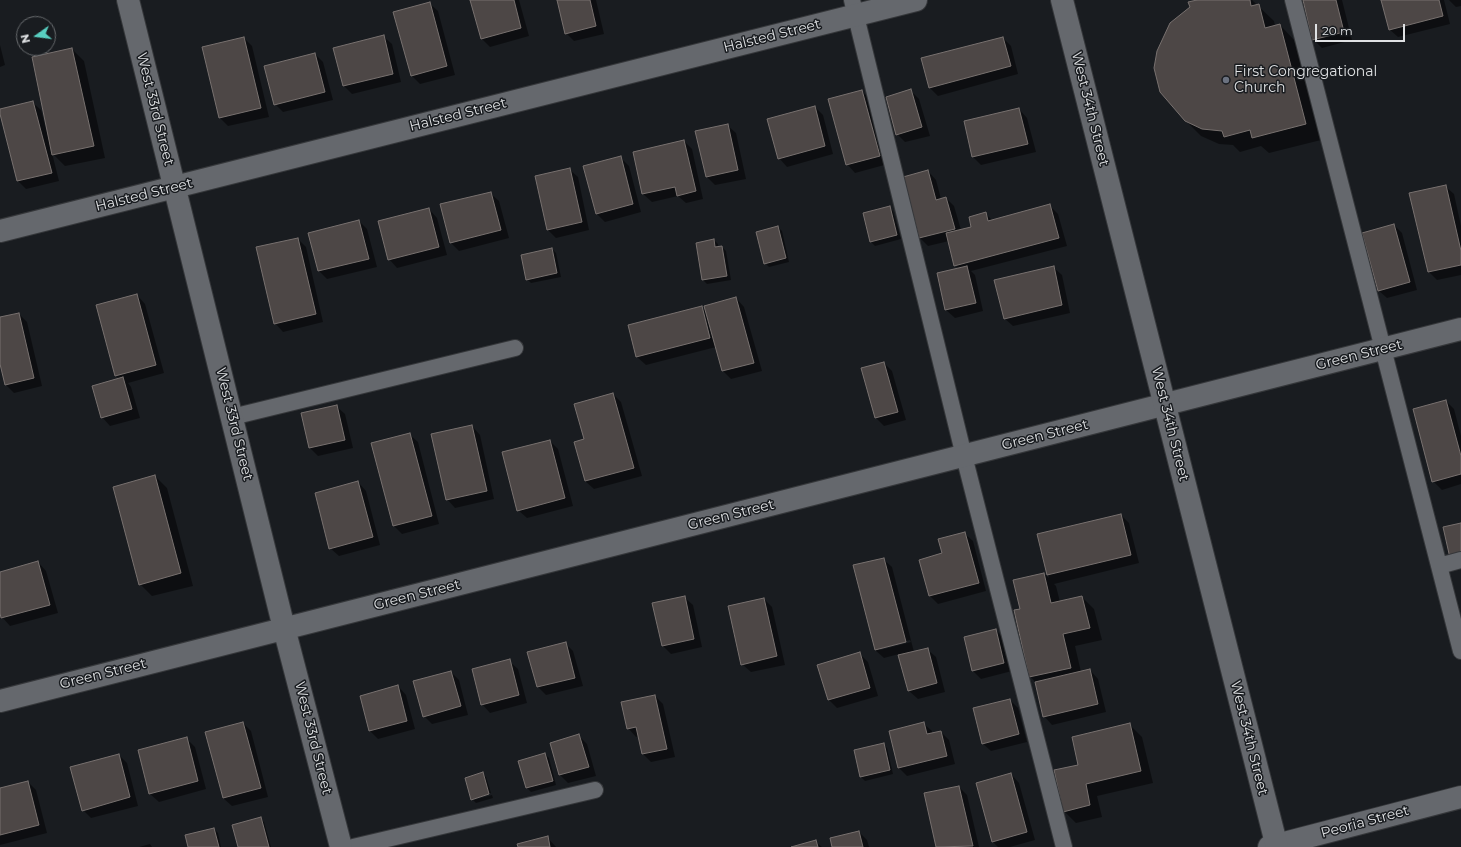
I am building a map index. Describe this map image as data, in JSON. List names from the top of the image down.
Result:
{
  "streets": {
    "street": [
      "Halsted Street",
      "West 33rd Street",
      "West 34th Street",
      "Green Street",
      "Peoria Street"
    ]
  },
  "crossings": [
    ["Halsted Street", "West 33rd Street"],
    ["West 33rd Street", "Green Street"],
    ["West 34th Street", "Green Street"],
    ["West 34th Street", "Peoria Street"]
  ],
  "places": ["First Congregational Church"],
  "scale_bar": "20 m",
  "north": "left"
}
